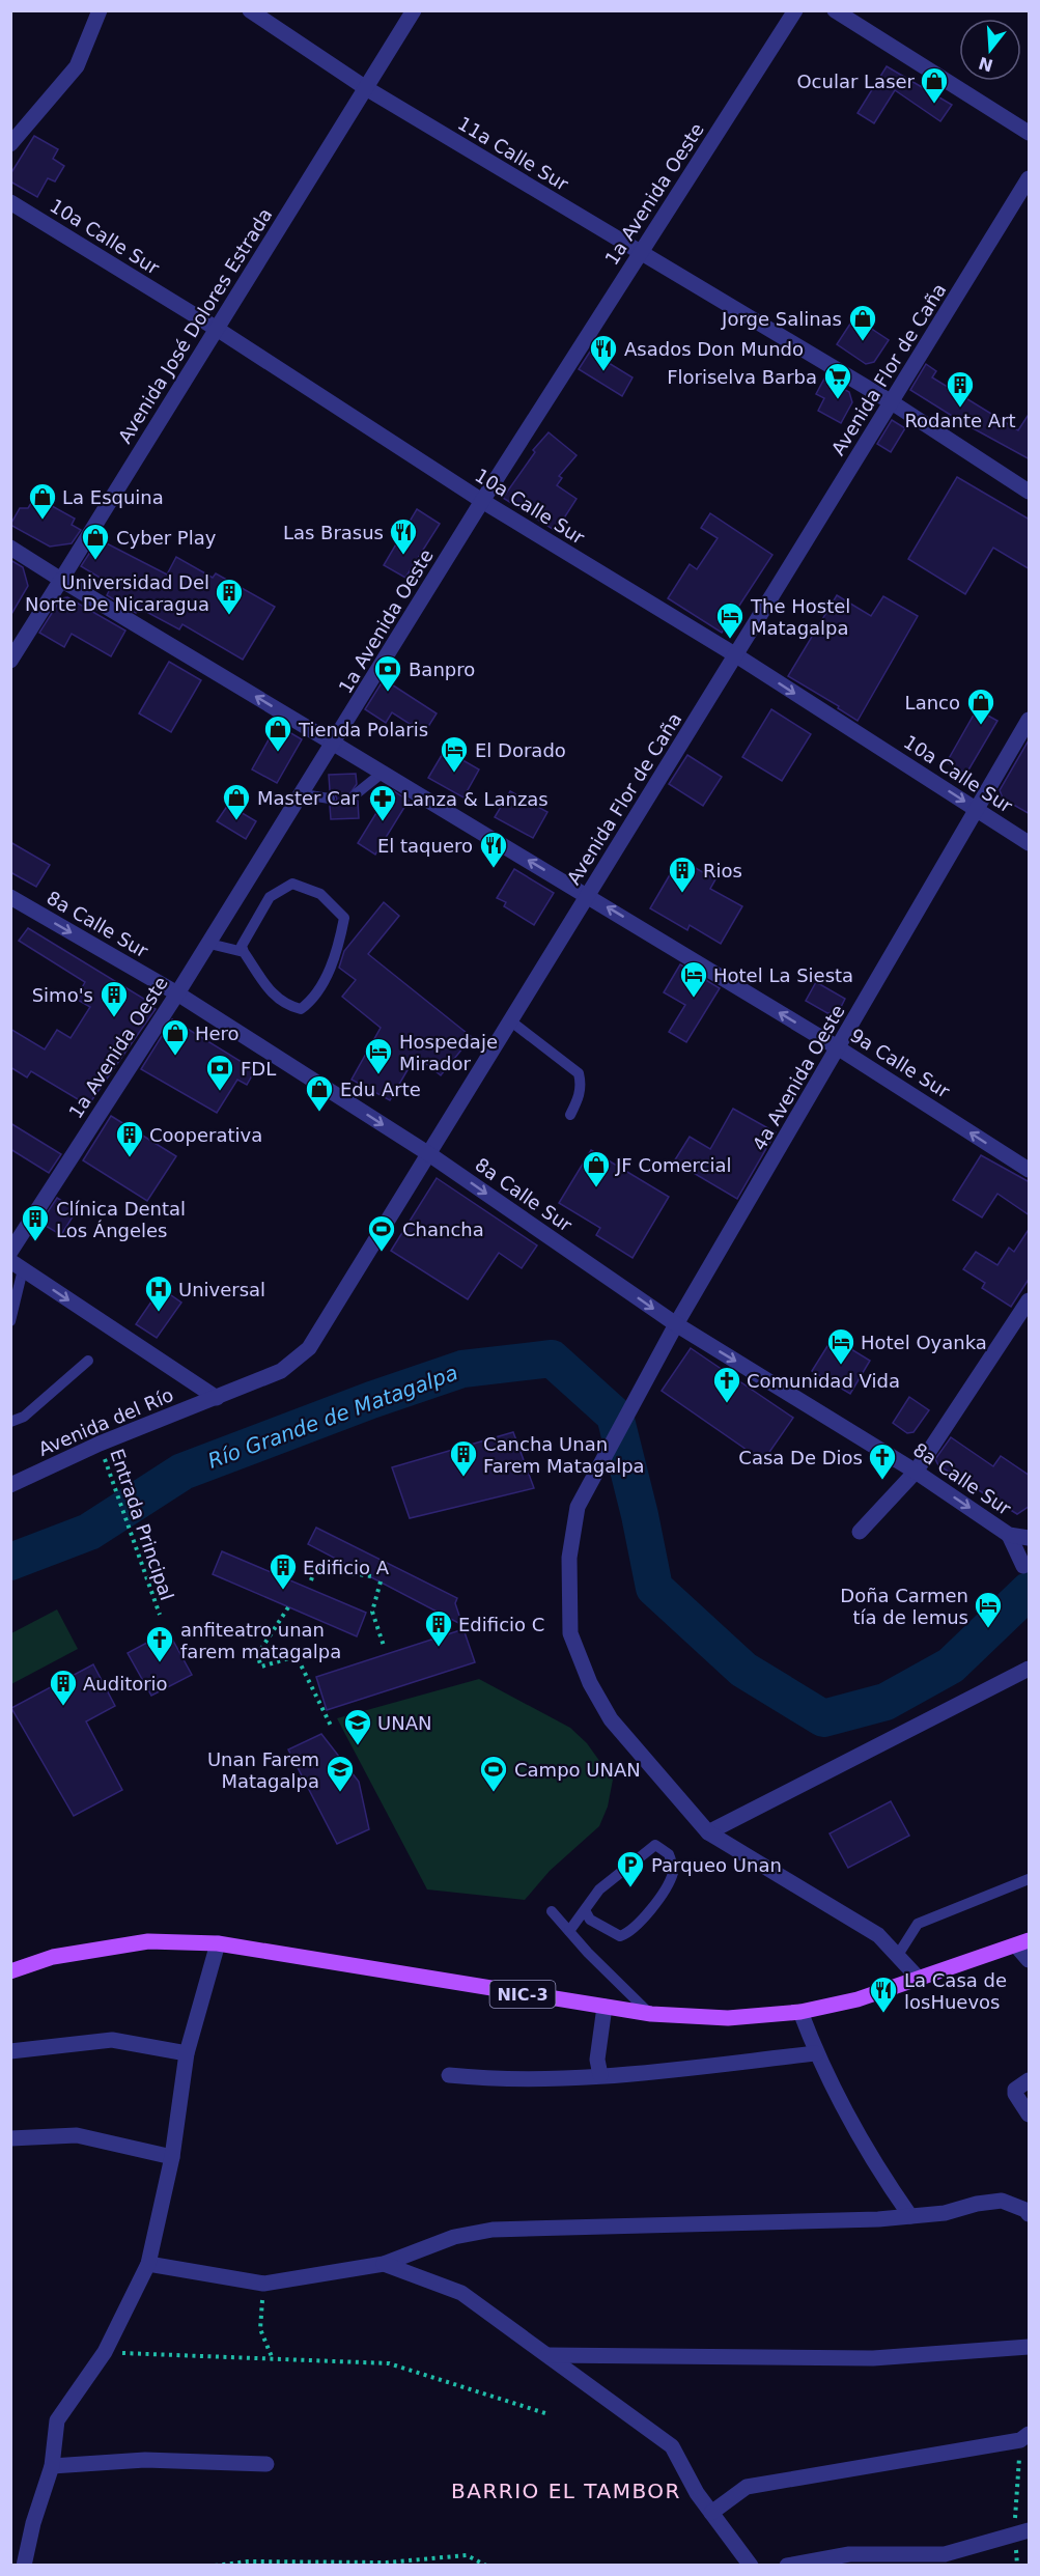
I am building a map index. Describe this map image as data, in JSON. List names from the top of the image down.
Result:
{
  "streets": {
    "main road": ["NIC-3"],
    "street": [
      "11a Calle Sur",
      "1a Avenida Oeste",
      "10a Calle Sur",
      "Avenida José Dolores Estrada",
      "Avenida Flor de Caña",
      "8a Calle Sur",
      "9a Calle Sur",
      "4a Avenida Oeste",
      "Avenida del Río"
    ],
    "path": ["Entrada Principal"]
  },
  "crossings": [
    ["11a Calle Sur", "1a Avenida Oeste"],
    ["11a Calle Sur", "Avenida José Dolores Estrada"],
    ["11a Calle Sur", "Avenida Flor de Caña"],
    ["1a Avenida Oeste", "10a Calle Sur"],
    ["1a Avenida Oeste", "8a Calle Sur"],
    ["1a Avenida Oeste", "9a Calle Sur"],
    ["10a Calle Sur", "Avenida José Dolores Estrada"],
    ["10a Calle Sur", "Avenida Flor de Caña"],
    ["10a Calle Sur", "4a Avenida Oeste"],
    ["Avenida José Dolores Estrada", "9a Calle Sur"],
    ["Avenida Flor de Caña", "8a Calle Sur"],
    ["Avenida Flor de Caña", "9a Calle Sur"],
    ["Avenida Flor de Caña", "Avenida del Río"],
    ["8a Calle Sur", "4a Avenida Oeste"],
    ["9a Calle Sur", "4a Avenida Oeste"],
    ["4a Avenida Oeste", "NIC-3"],
    ["Avenida del Río", "Entrada Principal"]
  ],
  "one_way": ["8a Calle Sur", "9a Calle Sur"],
  "districts": ["BARRIO EL TAMBOR"],
  "water": ["Río Grande de Matagalpa"],
  "places": {
    "shop": [
      "Ocular Laser",
      "Jorge Salinas",
      "La Esquina",
      "Cyber Play",
      "Lanco",
      "Tienda Polaris",
      "Master Car",
      "Hero",
      "Edu Arte",
      "JF Comercial"
    ],
    "restaurant": [
      "Asados Don Mundo",
      "Las Brasus",
      "El taquero",
      "La Casa de losHuevos"
    ],
    "supermarket": ["Floriselva Barba"],
    "building": [
      "Rodante Art",
      "Universidad Del Norte De Nicaragua",
      "Rios",
      "Simo's",
      "Cooperativa",
      "Clínica Dental Los Ángeles",
      "Cancha Unan Farem Matagalpa",
      "Edificio A",
      "Edificio C",
      "Auditorio"
    ],
    "hotel": [
      "The Hostel Matagalpa",
      "El Dorado",
      "Hotel La Siesta",
      "Hospedaje Mirador",
      "Hotel Oyanka",
      "Doña Carmen tía de lemus"
    ],
    "bank": ["Banpro", "FDL"],
    "pharmacy": ["Lanza & Lanzas"],
    "sports": ["Chancha", "Campo UNAN"],
    "hospital": ["Universal"],
    "church": ["Comunidad Vida", "Casa De Dios", "anfiteatro unan farem matagalpa"],
    "school or university": ["UNAN", "Unan Farem Matagalpa"],
    "parking": ["Parqueo Unan"]
  },
  "north": "bottom"
}
